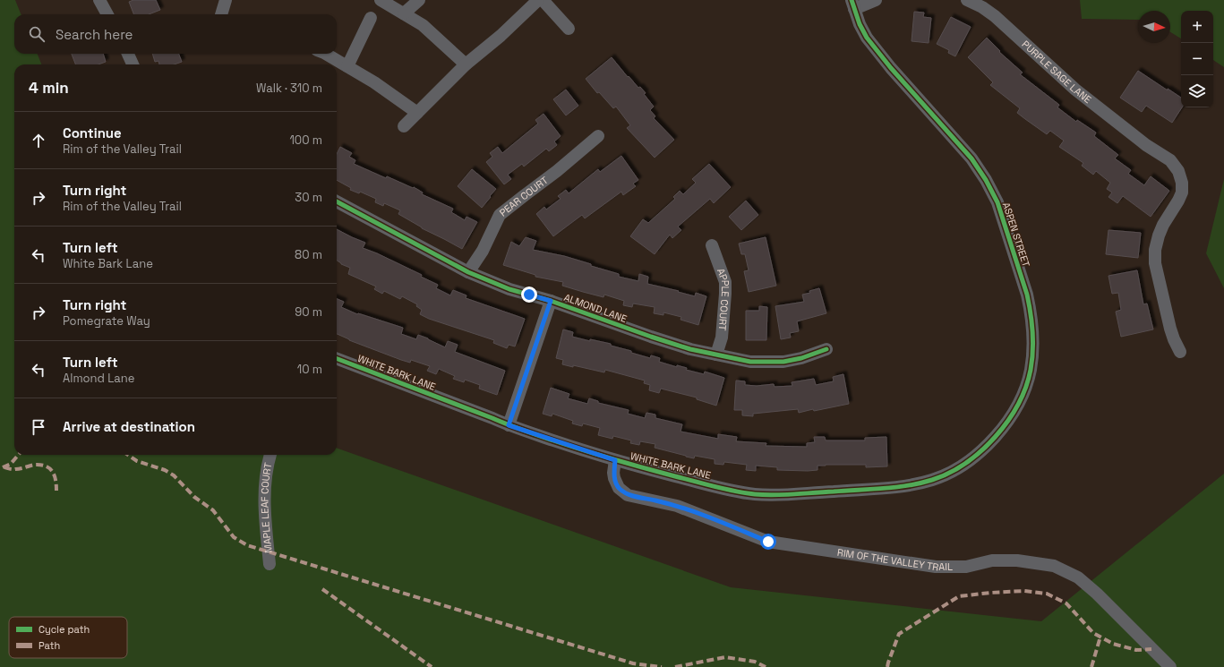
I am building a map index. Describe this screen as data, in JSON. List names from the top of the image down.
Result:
{
  "streets": {
    "street": [
      "PURPLE SAGE LANE",
      "PEAR COURT",
      "ASPEN STREET",
      "APPLE COURT",
      "ALMOND LANE",
      "WHITE BARK LANE",
      "MAPLE LEAF COURT",
      "RIM OF THE VALLEY TRAIL"
    ]
  },
  "crossings": [
    ["PEAR COURT", "ALMOND LANE"],
    ["ASPEN STREET", "WHITE BARK LANE"],
    ["APPLE COURT", "ALMOND LANE"],
    ["WHITE BARK LANE", "RIM OF THE VALLEY TRAIL"]
  ],
  "legend": ["Cycle path", "Path"],
  "north": "right",
  "page": {
    "map_buttons": ["+", "−"],
    "search": "Search here",
    "heading": ["4 min", "Walk · 310 m"],
    "list": [
      ["Continue", "Rim of the Valley Trail", "100 m"],
      ["Turn right", "Rim of the Valley Trail", "30 m"],
      ["Turn left", "White Bark Lane", "80 m"],
      ["Turn right", "Pomegrate Way", "90 m"],
      ["Turn left", "Almond Lane", "10 m"],
      "Arrive at destination"
    ]
  }
}
